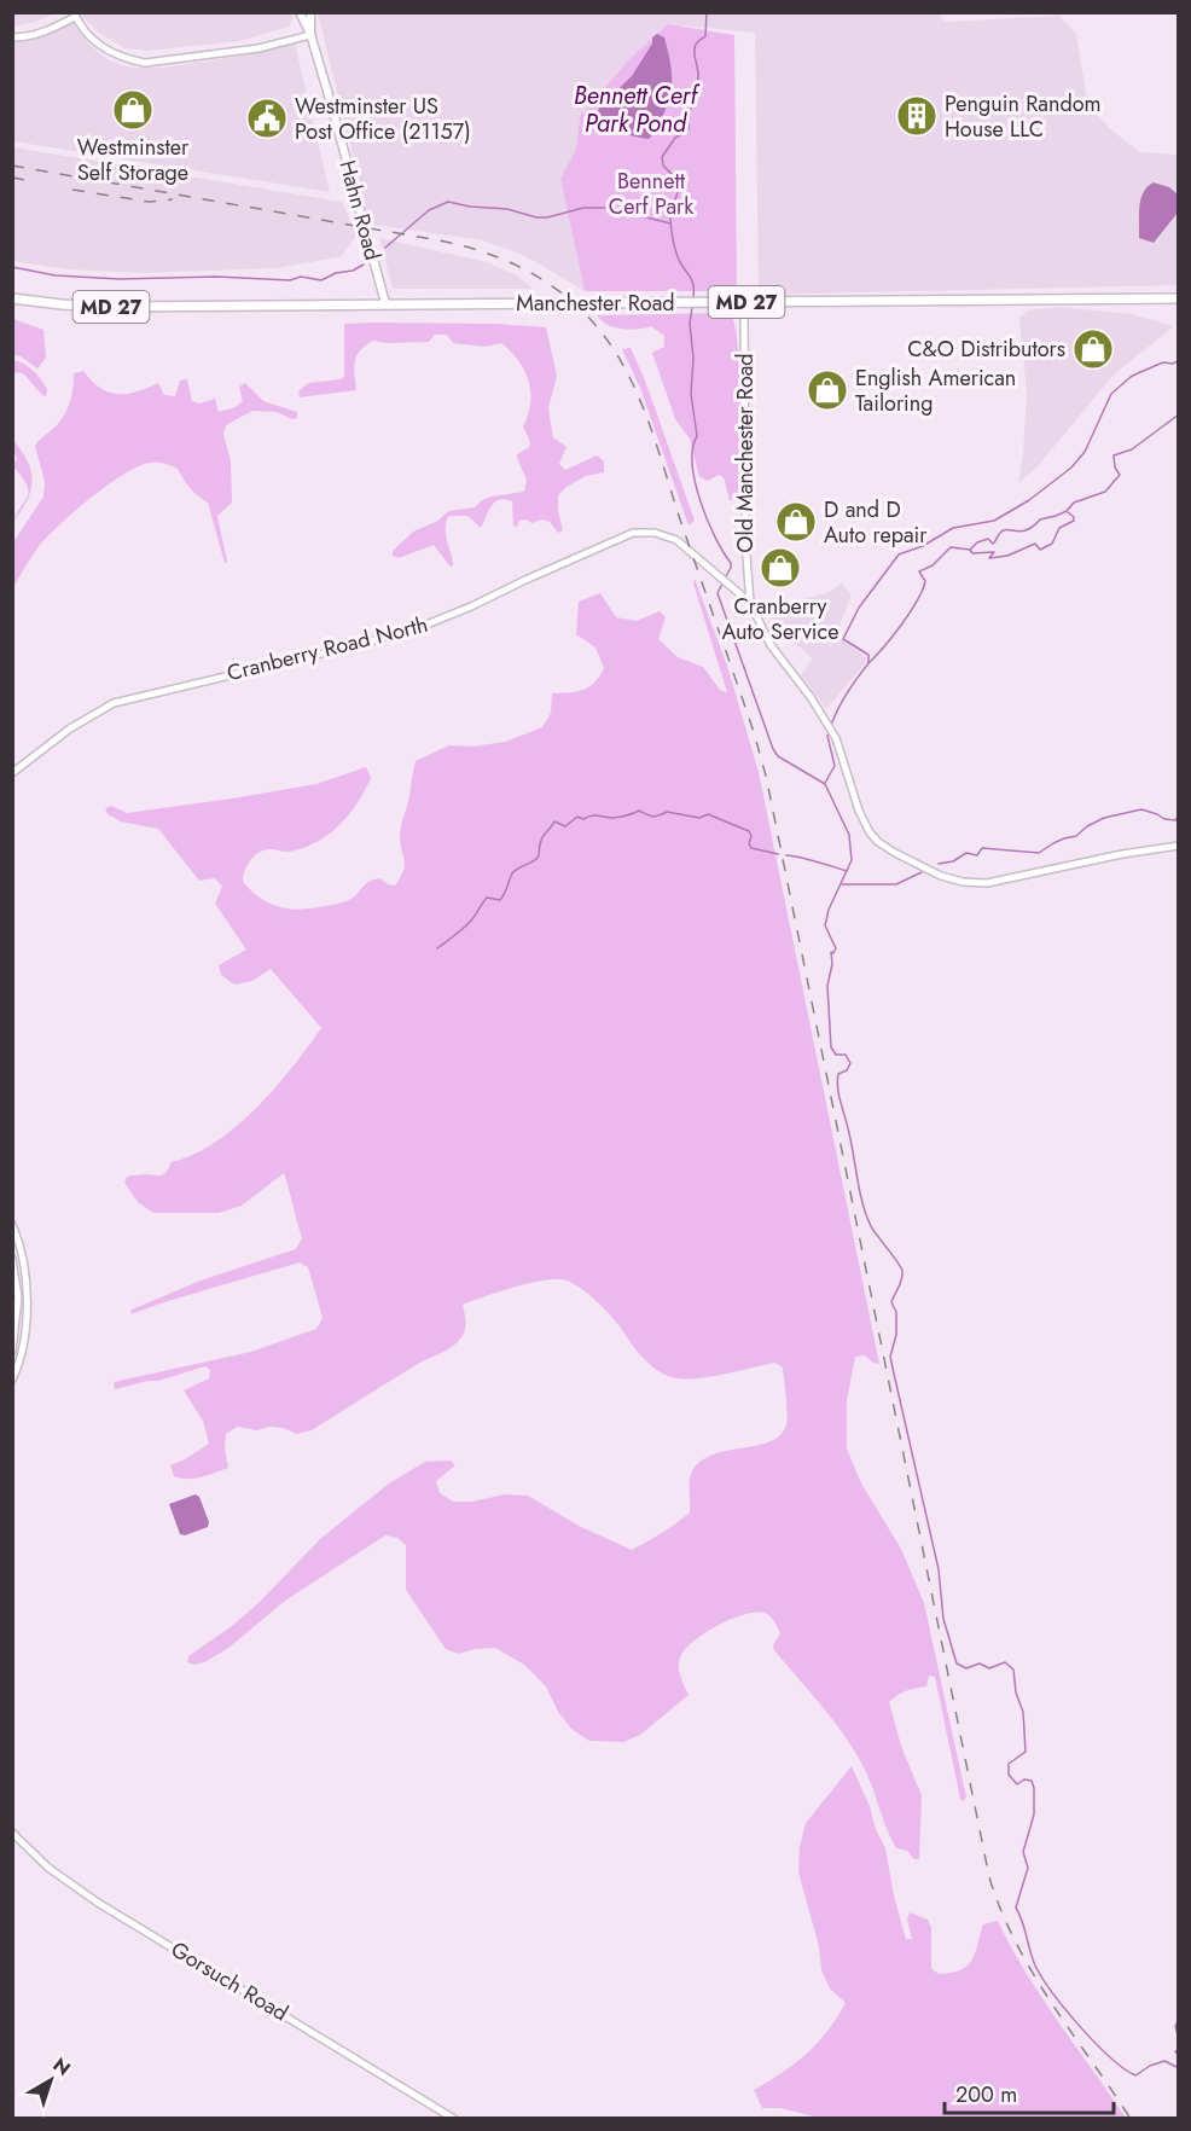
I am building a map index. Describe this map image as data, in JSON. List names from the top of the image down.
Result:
{
  "streets": {
    "main road": ["Hahn Road", "MD 27", "Manchester Road"],
    "street": ["Old Manchester Road", "Cranberry Road North", "Gorsuch Road"]
  },
  "crossings": [
    ["Hahn Road", "Manchester Road"],
    ["Manchester Road", "Old Manchester Road"],
    ["Old Manchester Road", "Cranberry Road North"]
  ],
  "water": ["Bennett Cerf Park Pond"],
  "parks": ["Bennett Cerf Park"],
  "places": {
    "shop": [
      "Westminster Self Storage",
      "C&O Distributors",
      "English American Tailoring",
      "D and D Auto repair",
      "Cranberry Auto Service"
    ],
    "building": ["Penguin Random House LLC"],
    "public building": ["Westminster US Post Office (21157)"]
  },
  "scale_bar": "200 m",
  "north": "top right"
}
